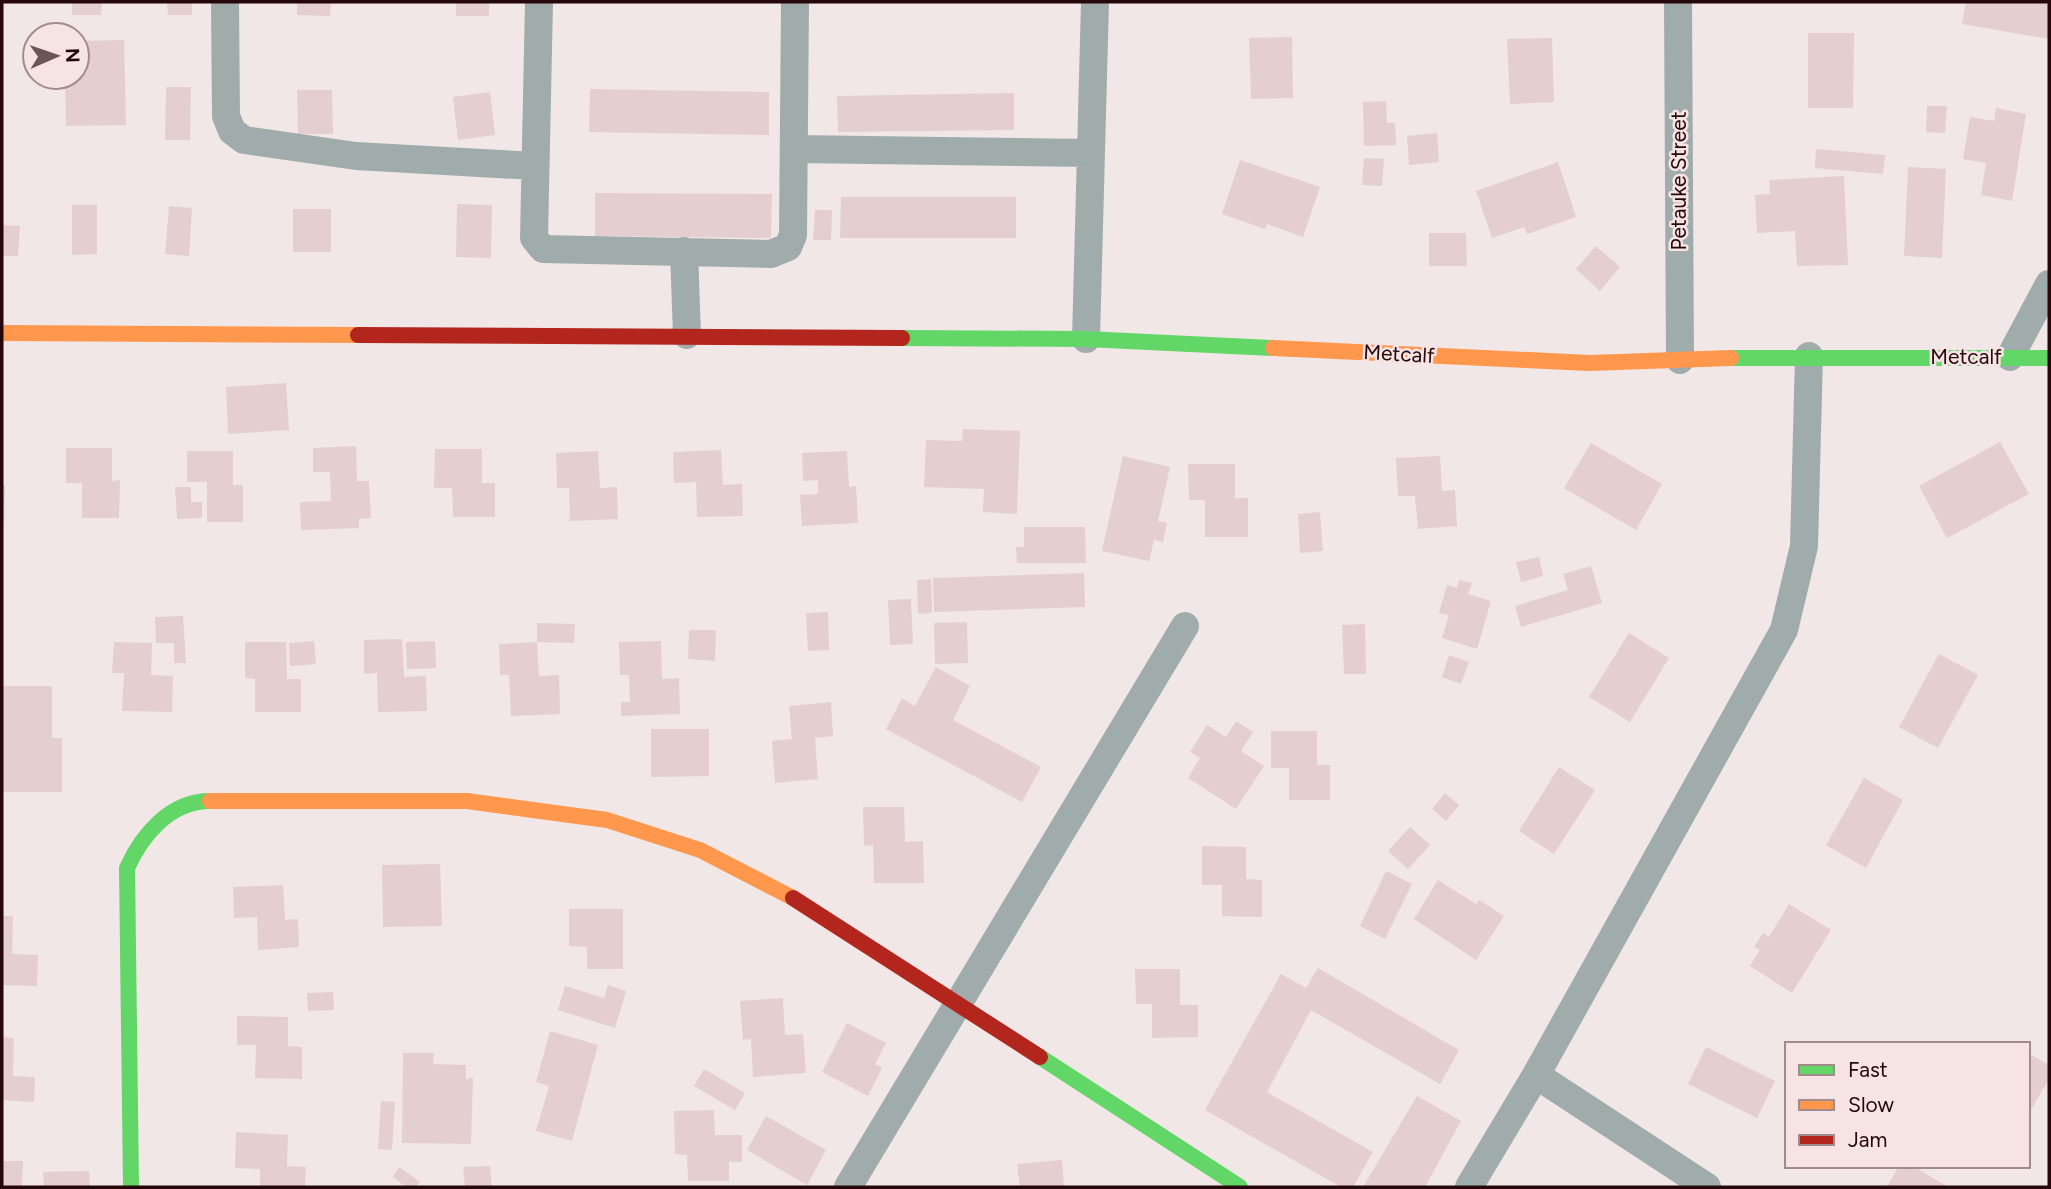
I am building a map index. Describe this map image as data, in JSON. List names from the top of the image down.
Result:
{
  "streets": {
    "street": ["Petauke Street", "Metcalf"]
  },
  "crossings": [
    ["Petauke Street", "Metcalf"]
  ],
  "legend": ["Fast", "Slow", "Jam"],
  "north": "right"
}
